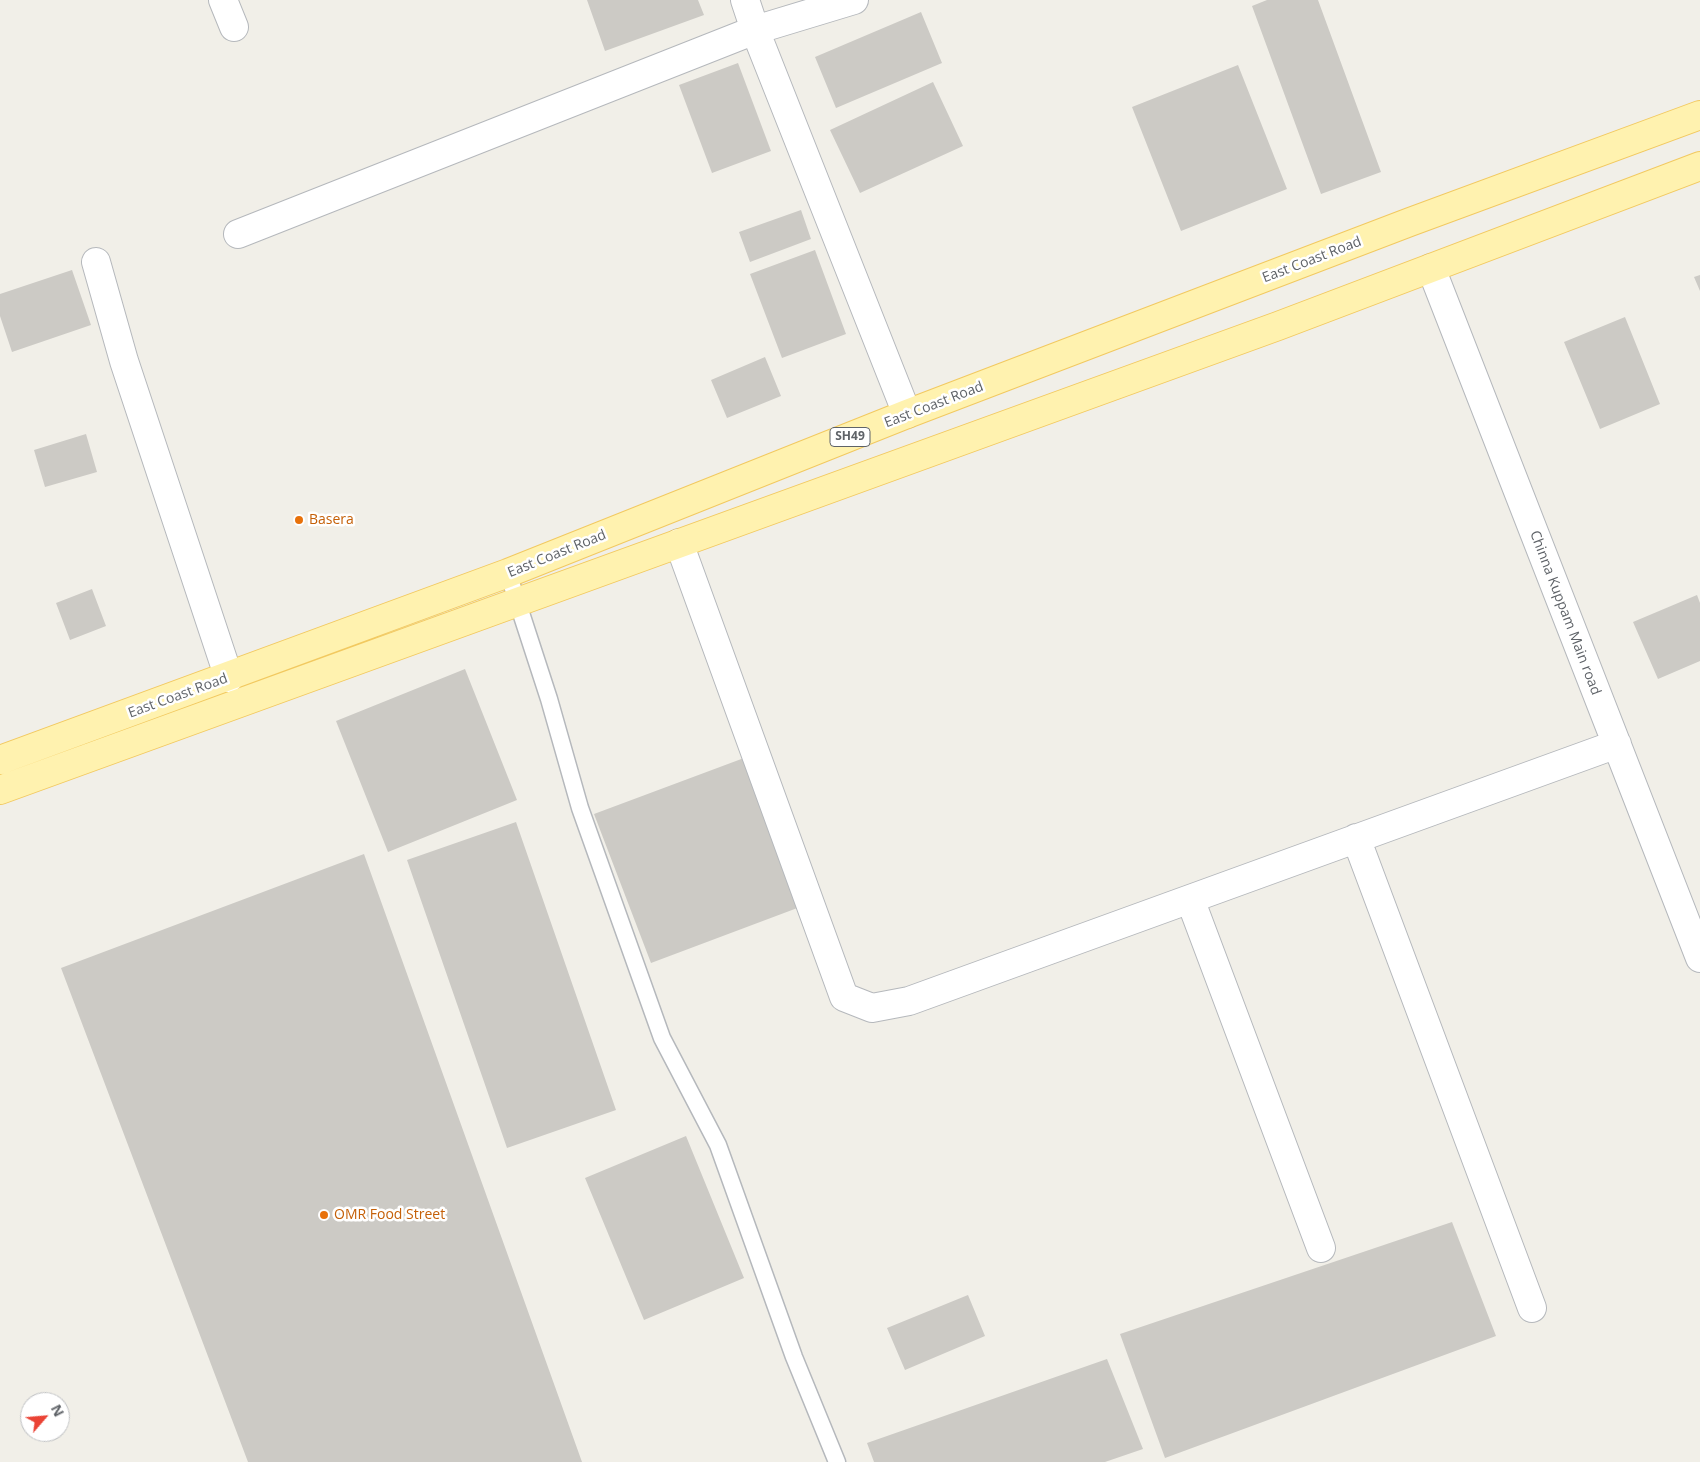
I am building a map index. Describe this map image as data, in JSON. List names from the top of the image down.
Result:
{
  "streets": {
    "main road": ["East Coast Road", "SH49"],
    "street": ["Chinna Kuppam Main road"]
  },
  "crossings": [
    ["East Coast Road", "Chinna Kuppam Main road"]
  ],
  "places": ["Basera", "OMR Food Street"],
  "north": "top right"
}
